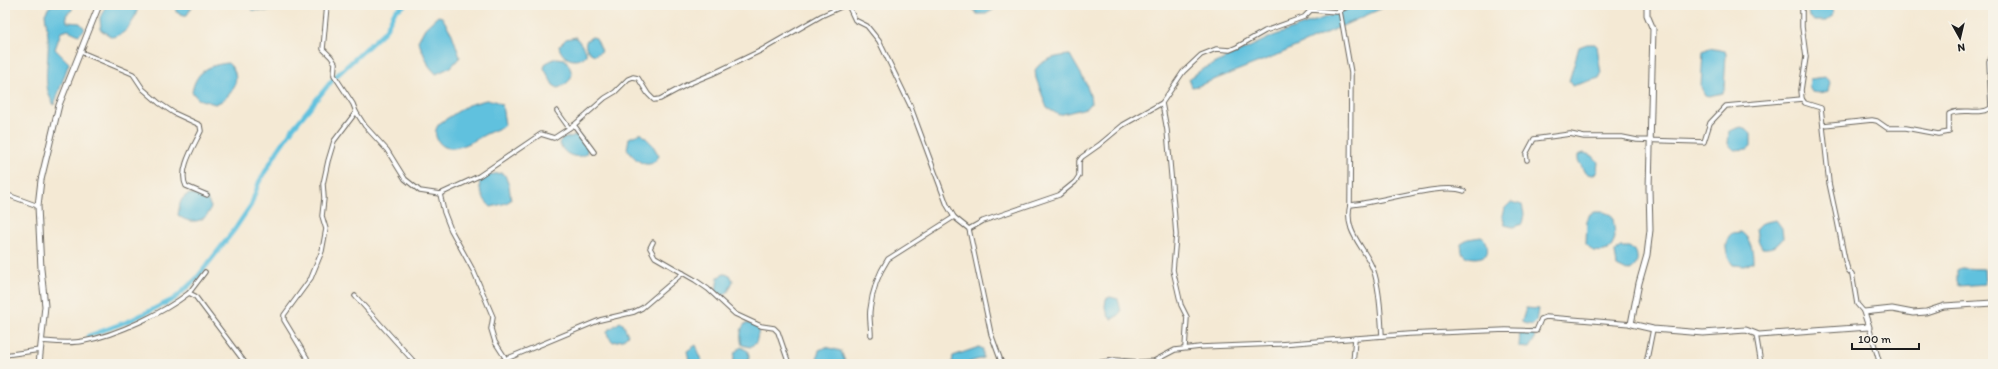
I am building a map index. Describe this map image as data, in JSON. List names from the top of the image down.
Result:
{
  "scale_bar": "100 m",
  "north": "bottom"
}
